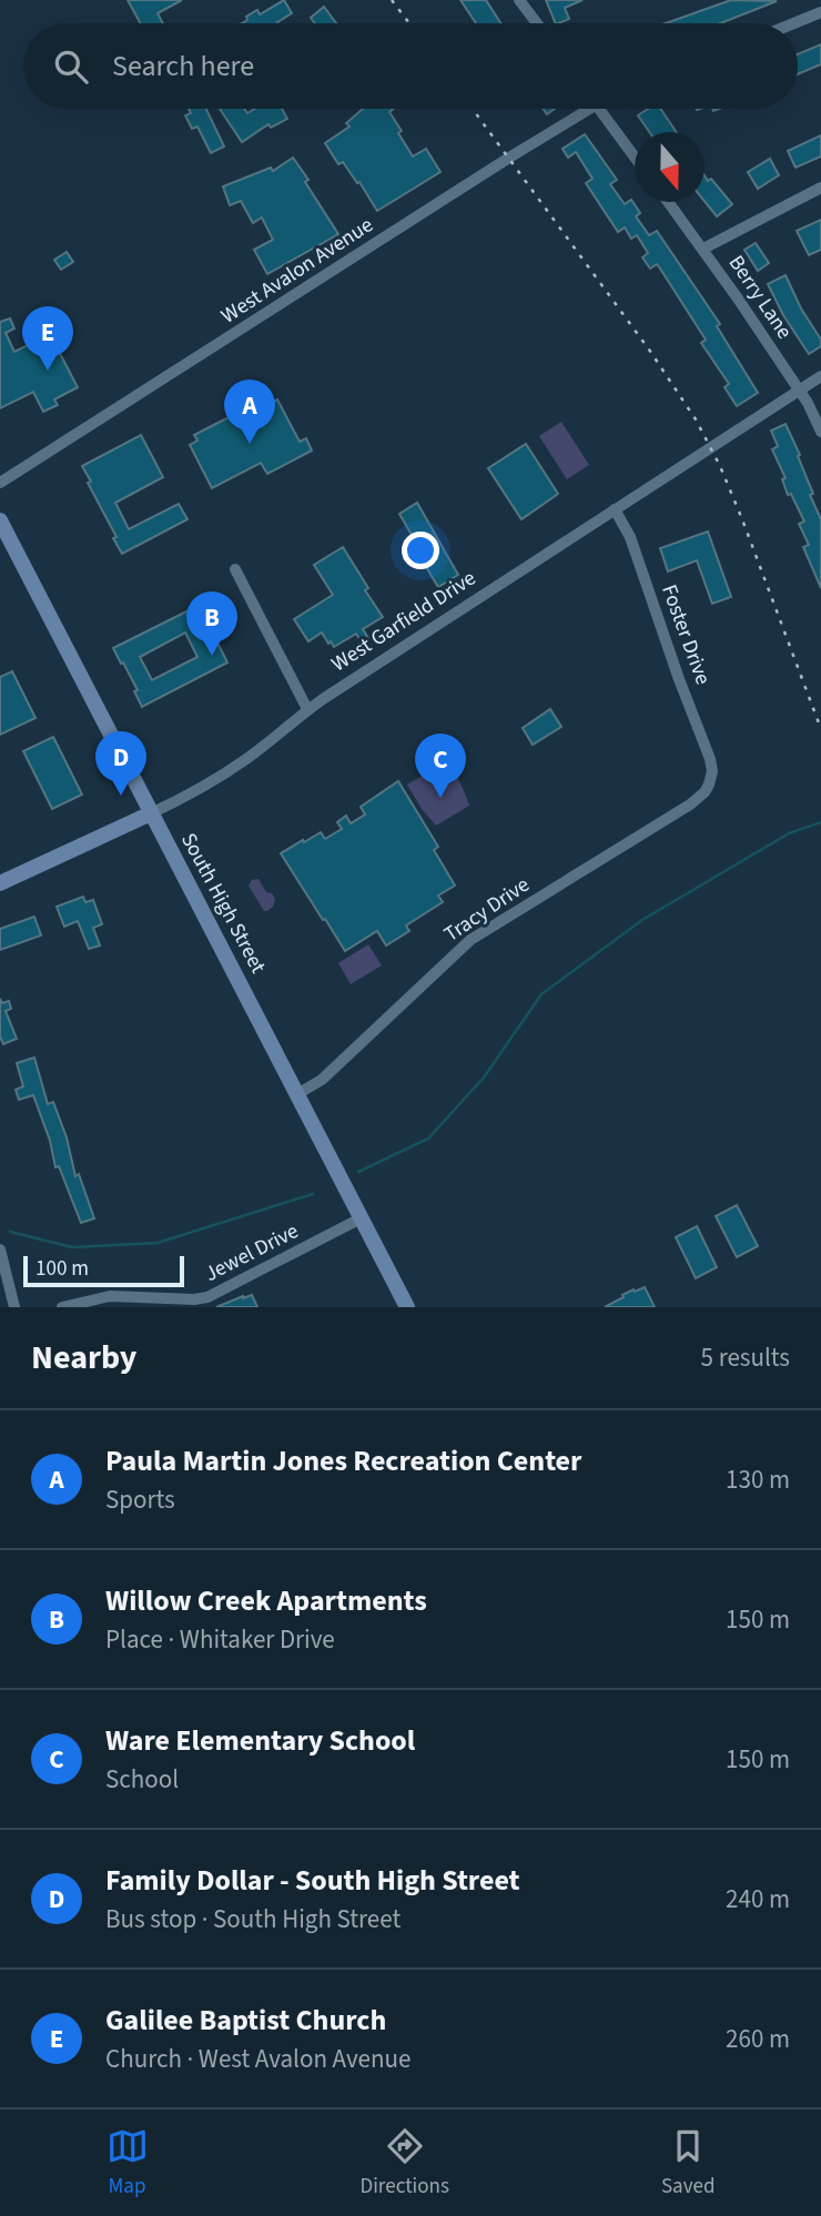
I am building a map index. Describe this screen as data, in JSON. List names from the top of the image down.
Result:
{
  "streets": {
    "main road": ["West Garfield Drive", "South High Street"],
    "street": [
      "West Avalon Avenue",
      "Berry Lane",
      "Foster Drive",
      "Tracy Drive",
      "Jewel Drive"
    ]
  },
  "crossings": [
    ["Berry Lane", "West Garfield Drive"],
    ["West Garfield Drive", "Foster Drive"],
    ["West Garfield Drive", "South High Street"],
    ["Foster Drive", "Tracy Drive"],
    ["South High Street", "Tracy Drive"],
    ["South High Street", "Jewel Drive"]
  ],
  "scale_bar": "100 m",
  "north": "bottom",
  "page": {
    "search": "Search here",
    "pins": [
      "E",
      "A",
      "B",
      "D",
      "C"
    ],
    "scale": "100 m",
    "heading": ["Nearby", "5 results"],
    "list": [
      {
        "mark": "A",
        "name": "Paula Martin Jones Recreation Center",
        "note": "Sports",
        "value": "130 m"
      },
      {
        "mark": "B",
        "name": "Willow Creek Apartments",
        "note": "Place · Whitaker Drive",
        "value": "150 m"
      },
      {
        "mark": "C",
        "name": "Ware Elementary School",
        "note": "School",
        "value": "150 m"
      },
      {
        "mark": "D",
        "name": "Family Dollar - South High Street",
        "note": "Bus stop · South High Street",
        "value": "240 m"
      },
      {
        "mark": "E",
        "name": "Galilee Baptist Church",
        "note": "Church · West Avalon Avenue",
        "value": "260 m"
      }
    ],
    "nav": ["Map", "Directions", "Saved"]
  }
}
